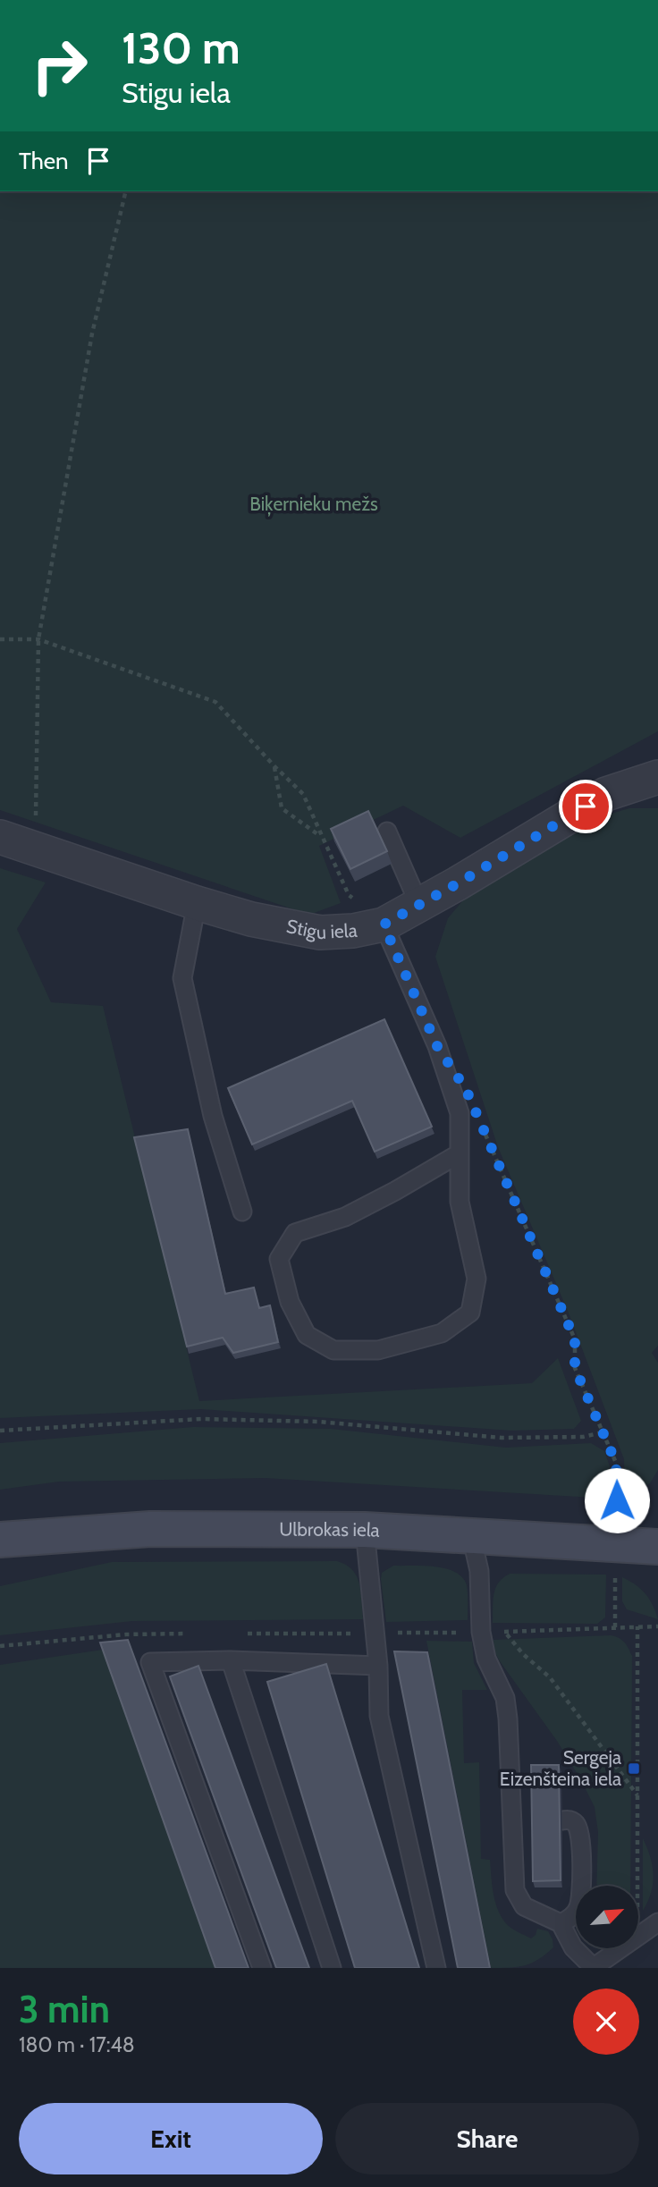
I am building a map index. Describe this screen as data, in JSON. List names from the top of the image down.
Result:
{
  "streets": {
    "main road": ["Ulbrokas iela"],
    "street": ["Stigu iela"]
  },
  "parks": ["Biķernieku mežs"],
  "places": {
    "transit": ["Sergeja Eizenšteina iela"]
  },
  "north": "top right",
  "page": {
    "turn": ["130 m", "Stigu iela"],
    "then": "Then",
    "heading": ["3 min", "180 m · 17:48"],
    "buttons": ["Exit", "Share"]
  }
}
